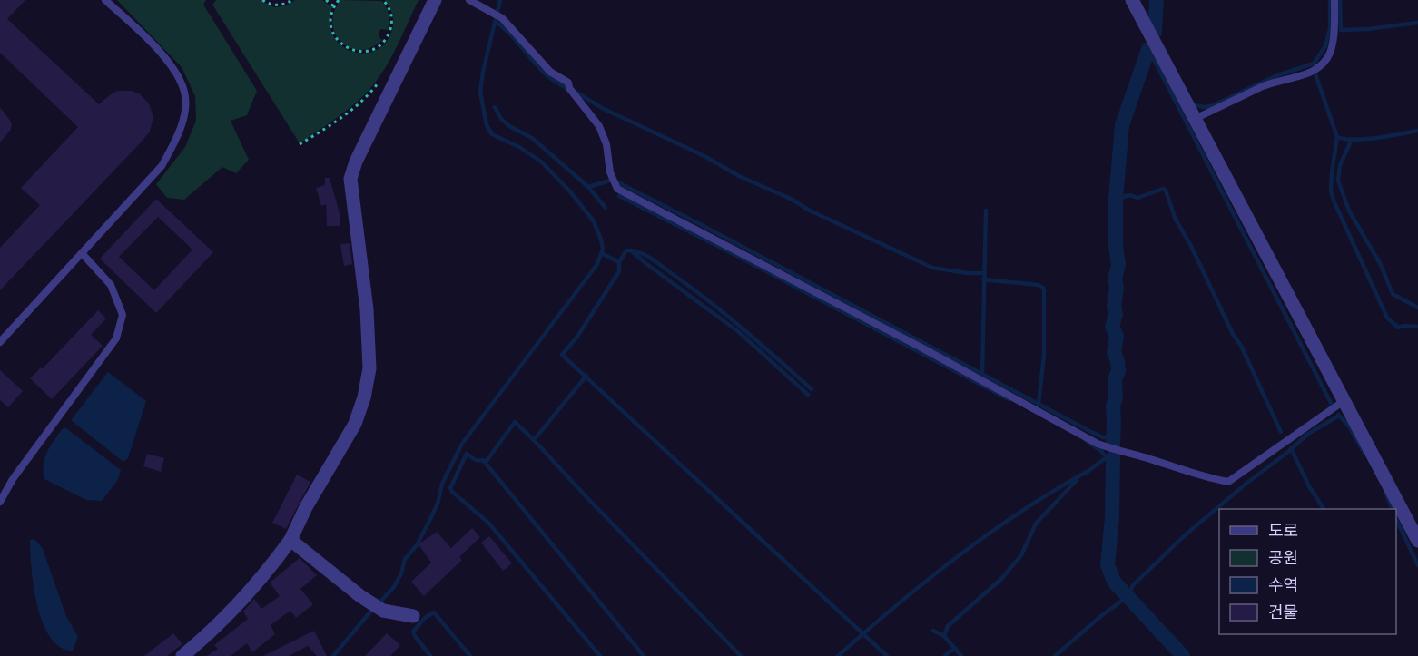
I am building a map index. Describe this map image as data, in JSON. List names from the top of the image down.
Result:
{
  "legend": [
    "도로",
    "공원",
    "수역",
    "건물"
  ]
}
